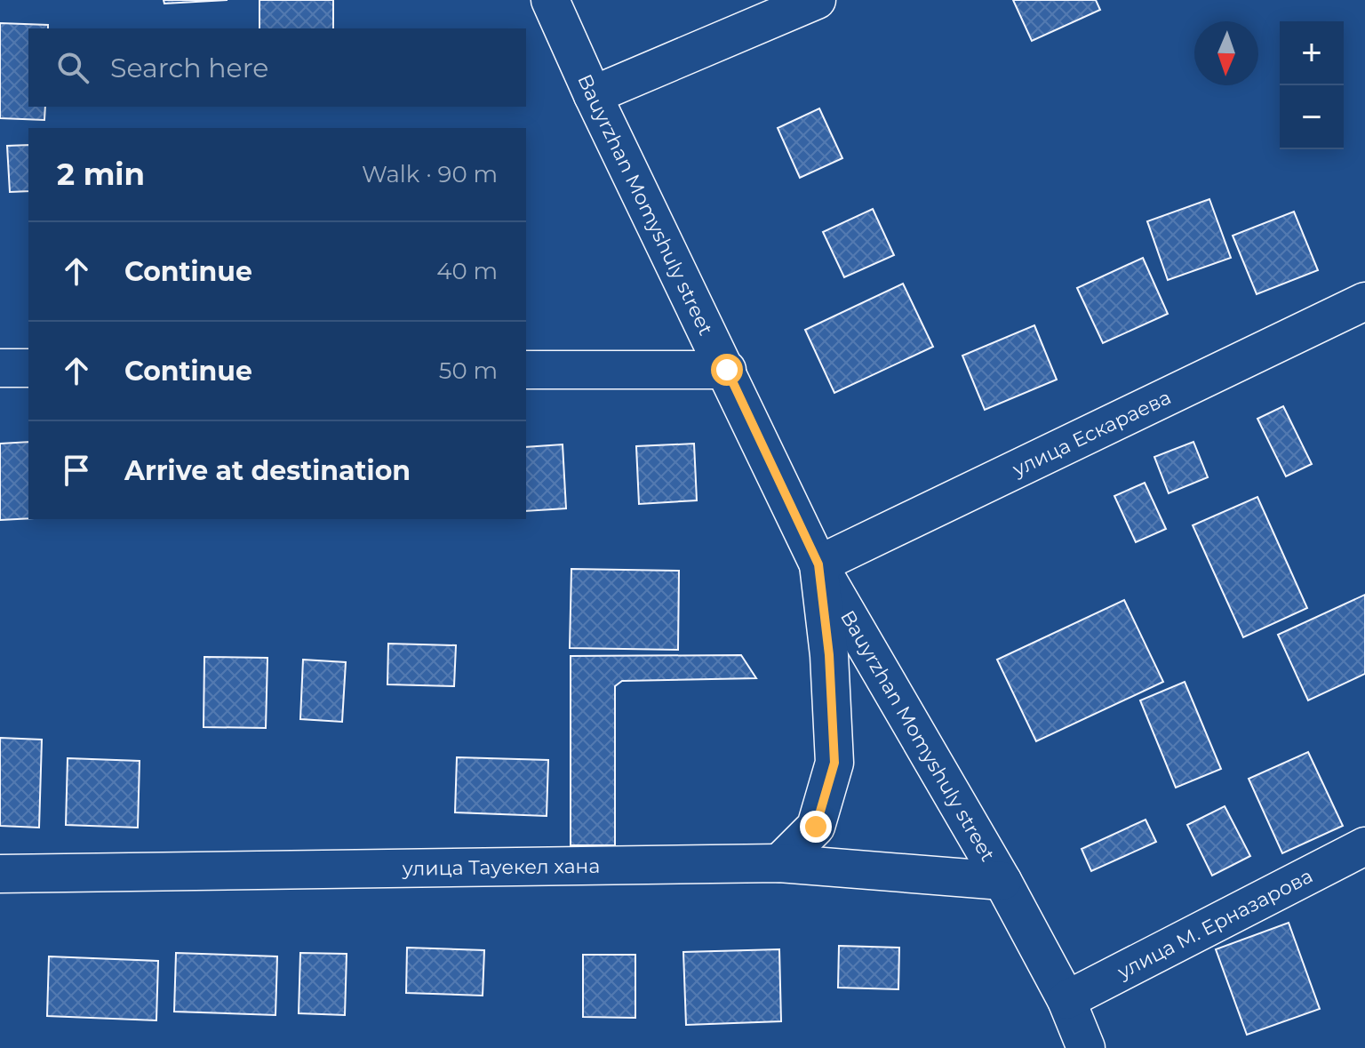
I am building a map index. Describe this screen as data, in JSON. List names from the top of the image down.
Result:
{
  "streets": {
    "street": [
      "Bauyrzhan Momyshuly street",
      "улица Ескараева",
      "улица Тауекел хана",
      "улица М. Ерназарова"
    ]
  },
  "crossings": [
    ["Bauyrzhan Momyshuly street", "улица Ескараева"],
    ["Bauyrzhan Momyshuly street", "улица Тауекел хана"],
    ["Bauyrzhan Momyshuly street", "улица М. Ерназарова"]
  ],
  "north": "bottom",
  "page": {
    "map_buttons": ["+", "−"],
    "search": "Search here",
    "heading": ["2 min", "Walk · 90 m"],
    "list": [
      ["Continue", "40 m"],
      ["Continue", "50 m"],
      "Arrive at destination"
    ]
  }
}
